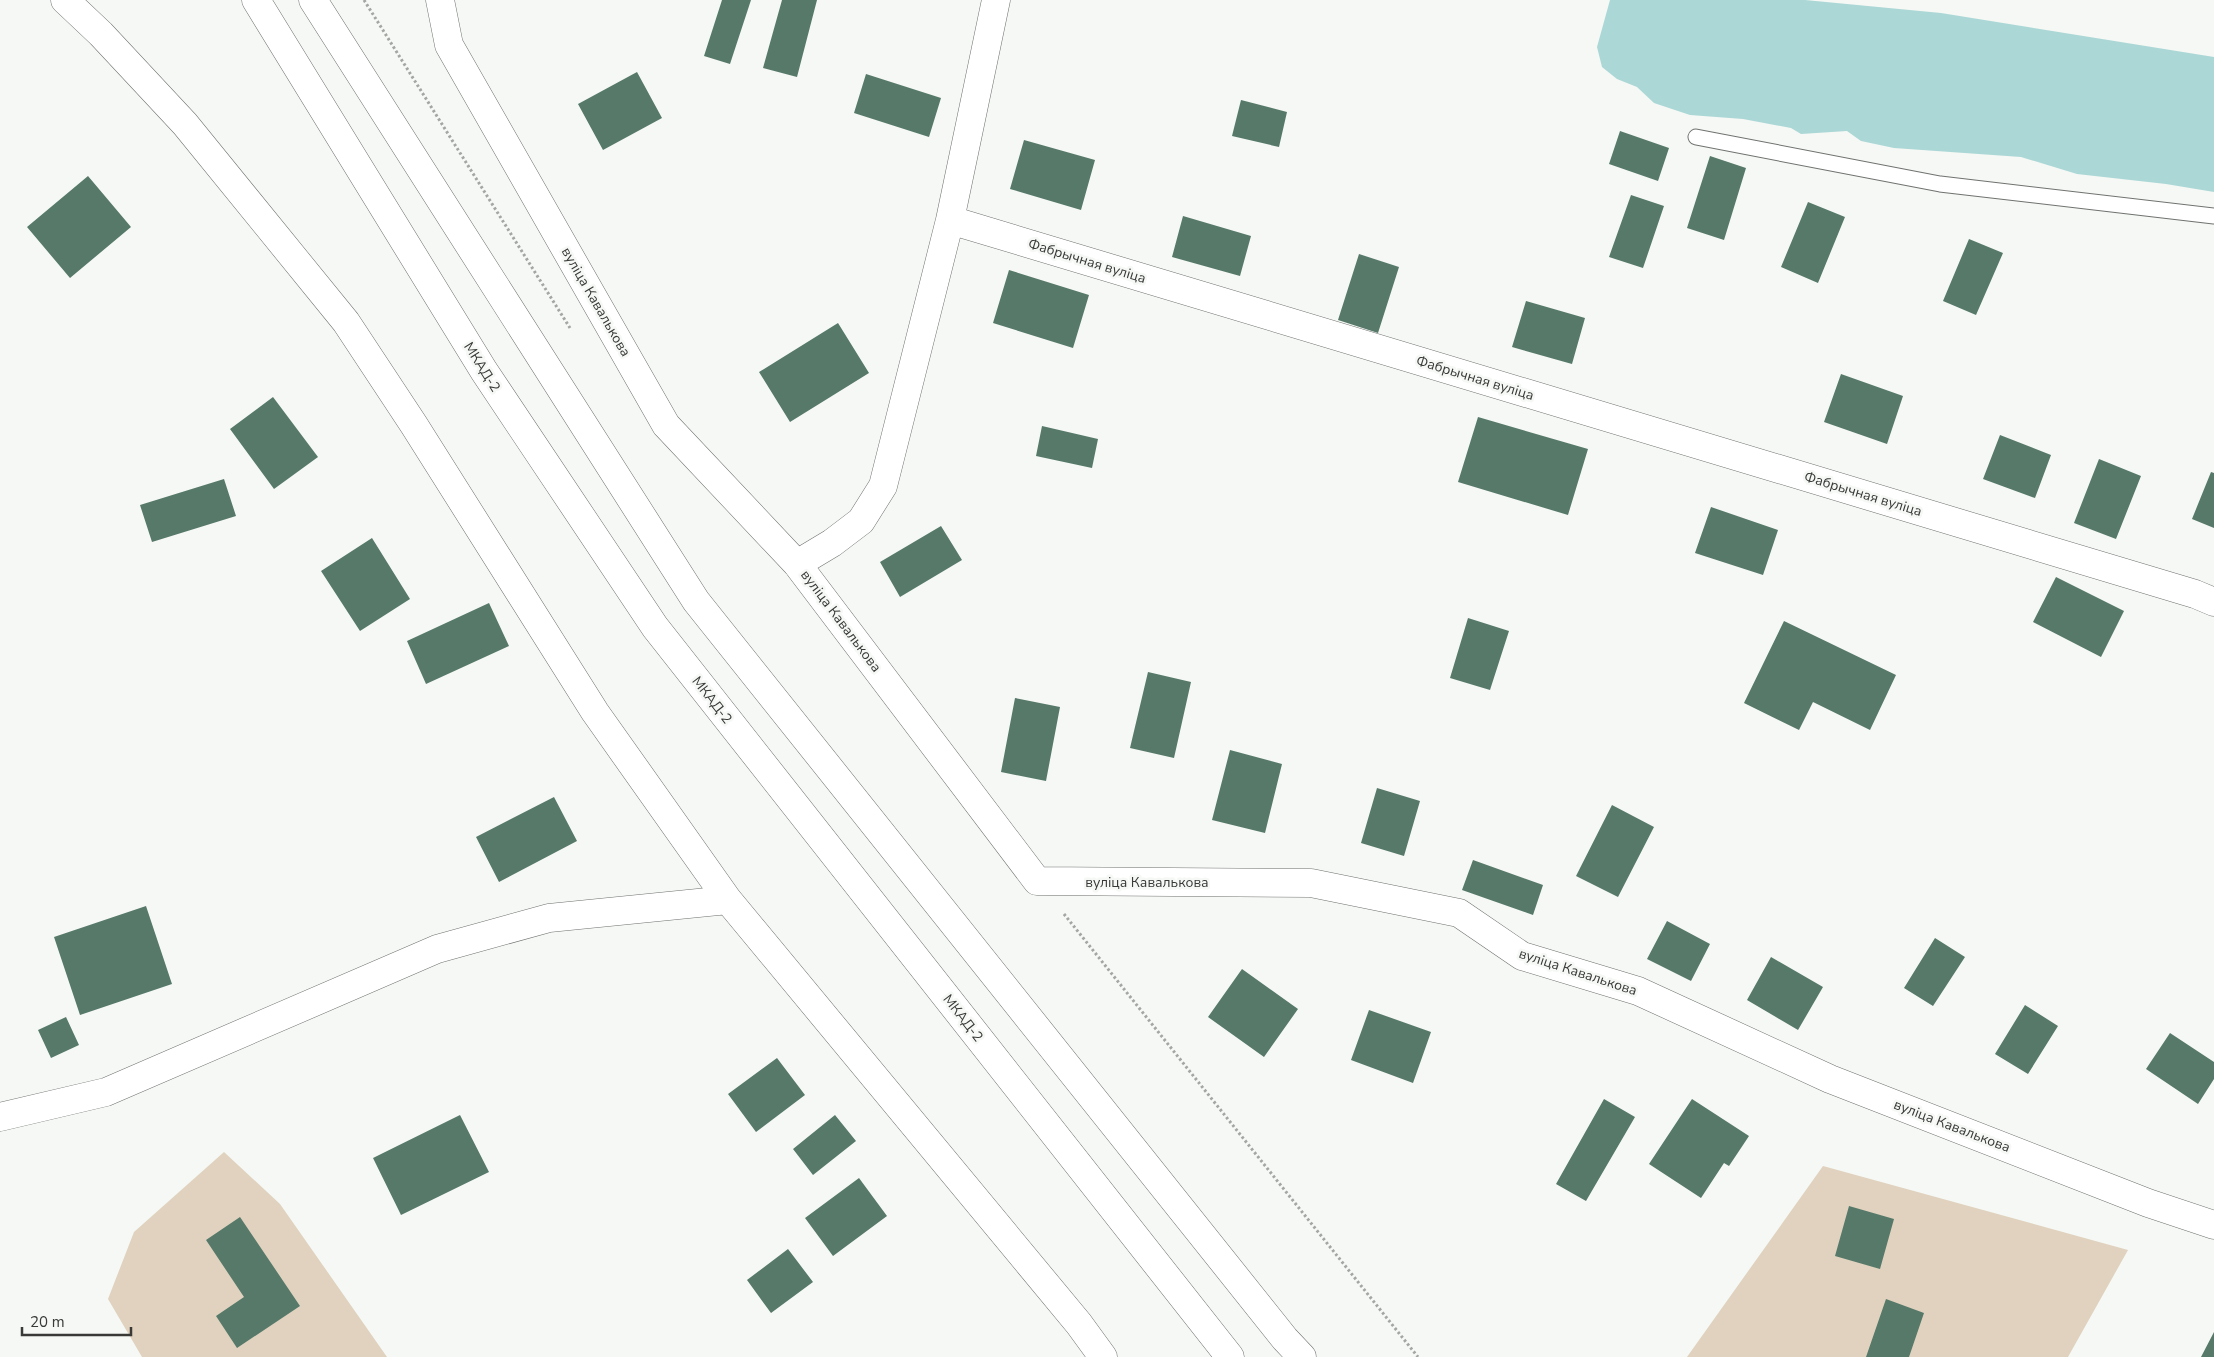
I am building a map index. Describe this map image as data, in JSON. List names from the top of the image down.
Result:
{
  "streets": {
    "main road": ["Фабрычная вуліца", "вуліца Кавалькова", "МКАД-2"]
  },
  "scale_bar": "20 m"
}
